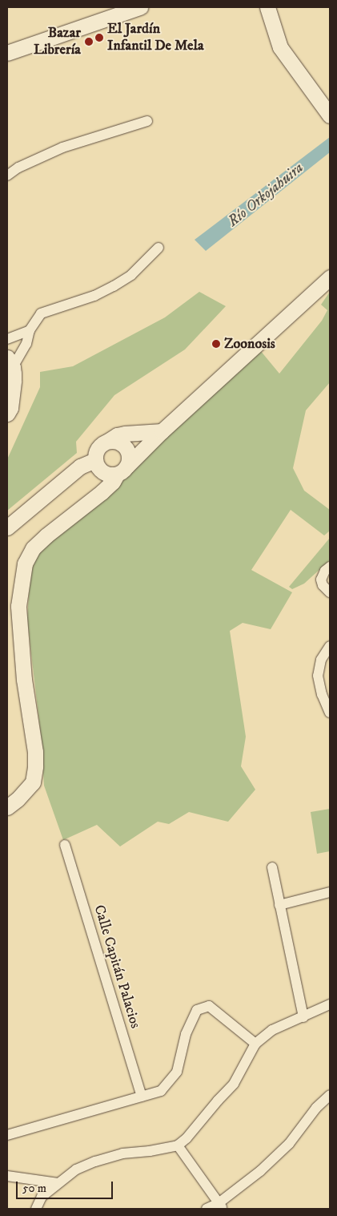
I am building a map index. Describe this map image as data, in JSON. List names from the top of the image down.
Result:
{
  "streets": {
    "street": ["Calle Capitán Palacios"]
  },
  "water": ["Río Orkojahuira"],
  "places": ["El Jardín Infantil De Mela", "Bazar Librería", "Zoonosis"],
  "scale_bar": "50 m"
}
